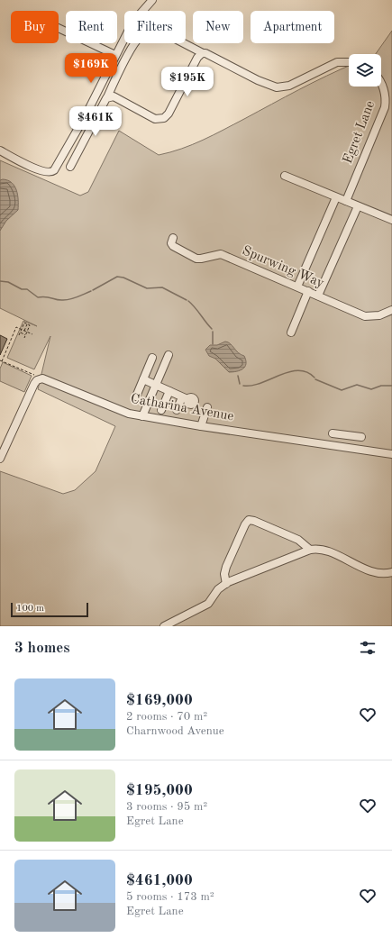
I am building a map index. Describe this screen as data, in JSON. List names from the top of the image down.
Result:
{
  "streets": {
    "street": ["Egret Lane", "Spurwing Way", "Catharina Avenue"]
  },
  "scale_bar": "100 m",
  "page": {
    "chip": [
      "Buy",
      "Rent",
      "Filters",
      "New",
      "Apartment"
    ],
    "price": ["$169K", "$195K", "$461K"],
    "scale": "100 m",
    "heading": "3 homes",
    "list": [
      {
        "name": "$169,000",
        "note": "2 rooms · 70 m² · Charnwood Avenue"
      },
      {
        "name": "$195,000",
        "note": "3 rooms · 95 m² · Egret Lane"
      },
      {
        "name": "$461,000",
        "note": "5 rooms · 173 m² · Egret Lane"
      }
    ]
  }
}
